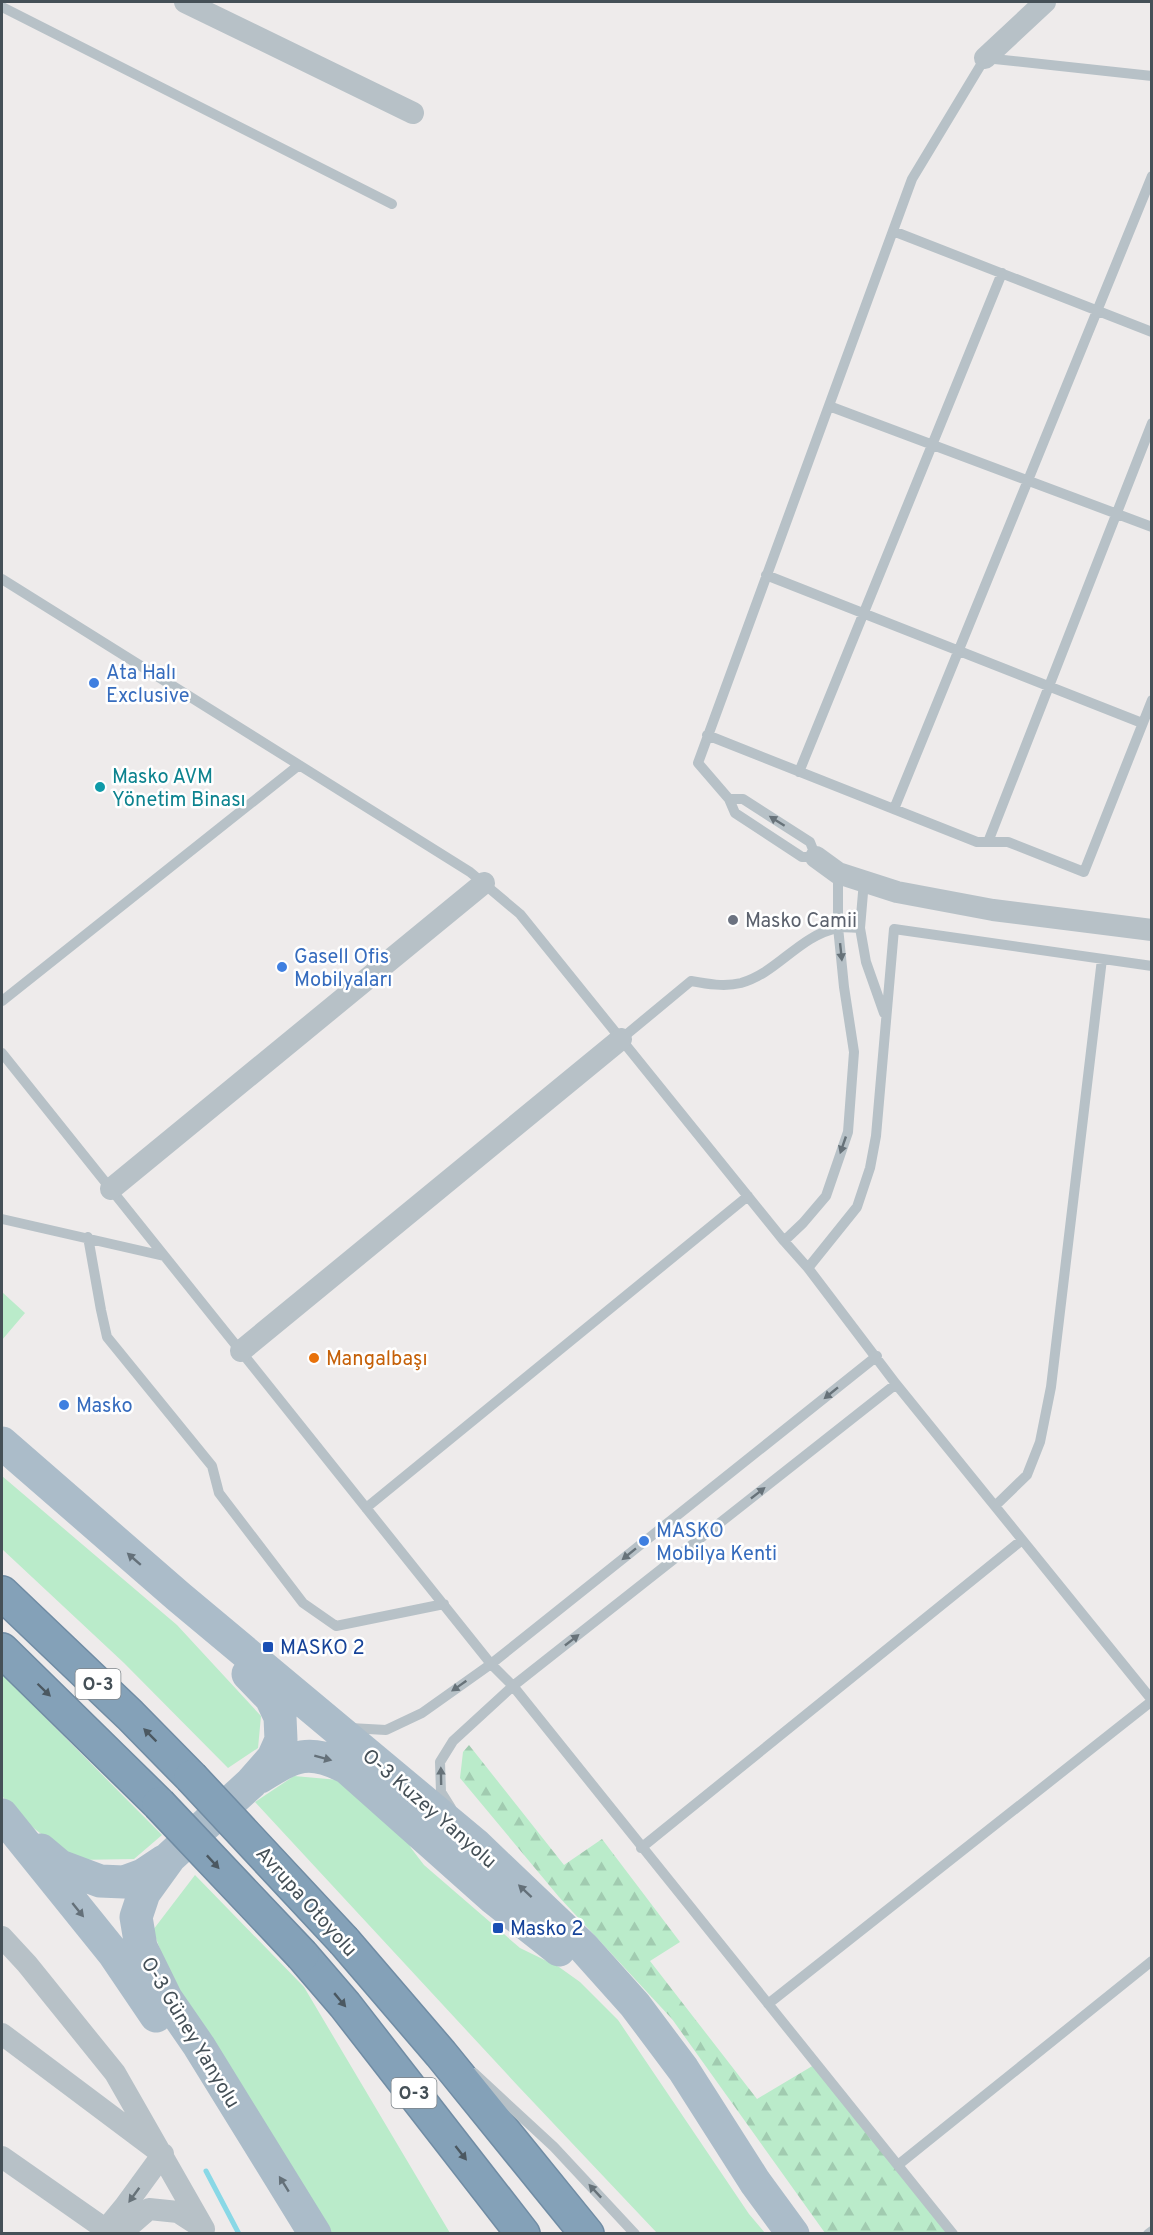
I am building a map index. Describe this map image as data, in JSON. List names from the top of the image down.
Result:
{
  "streets": {
    "highway": ["O-3", "Avrupa Otoyolu"],
    "main road": ["O-3 Kuzey Yanyolu", "O-3 Güney Yanyolu"]
  },
  "crossings": [
    ["O-3 Kuzey Yanyolu", "O-3 Güney Yanyolu"]
  ],
  "places": {
    "other": [
      "Ata Halı Exclusive",
      "Masko AVM Yönetim Binası",
      "Masko Camii",
      "Gasell Ofis Mobilyaları",
      "Mangalbaşı",
      "Masko",
      "MASKO Mobilya Kenti"
    ],
    "transit": ["MASKO 2", "Masko 2"]
  }
}
